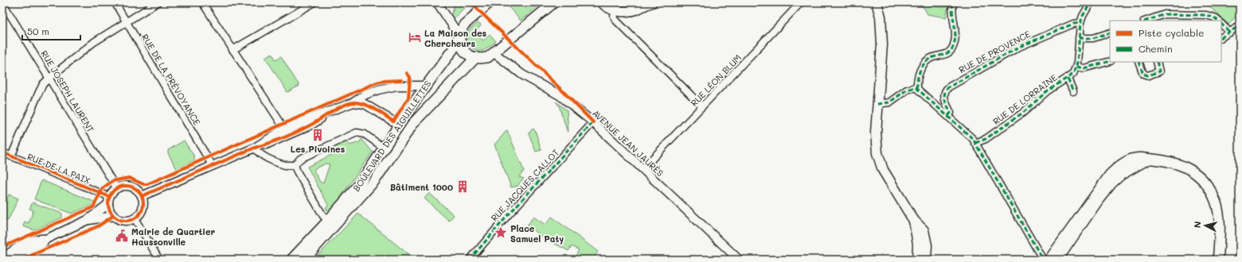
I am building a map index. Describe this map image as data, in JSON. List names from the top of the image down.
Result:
{
  "streets": {
    "main road": ["BOULEVARD DES AIGUILLETTES"],
    "street": [
      "RUE DE PROVENCE",
      "RUE DE LA PRÉVOYANCE",
      "RUE LÉON BLUM",
      "RUE JOSEPH LAURENT",
      "RUE DE LORRAINE",
      "AVENUE JEAN JAURÈS",
      "RUE DE LA PAIX",
      "RUE JACQUES CALLOT"
    ]
  },
  "crossings": [
    ["RUE LÉON BLUM", "AVENUE JEAN JAURÈS"],
    ["RUE JOSEPH LAURENT", "RUE DE LA PAIX"],
    ["AVENUE JEAN JAURÈS", "RUE JACQUES CALLOT"]
  ],
  "places": {
    "hotel": ["La Maison des Chercheurs"],
    "building": ["Les Pivoines", "Bâtiment 1000"],
    "place": ["Place Samuel Paty"],
    "public building": ["Mairie de Quartier Haussonville"]
  },
  "legend": ["Piste cyclable", "Chemin"],
  "scale_bar": "50 m",
  "north": "left"
}
